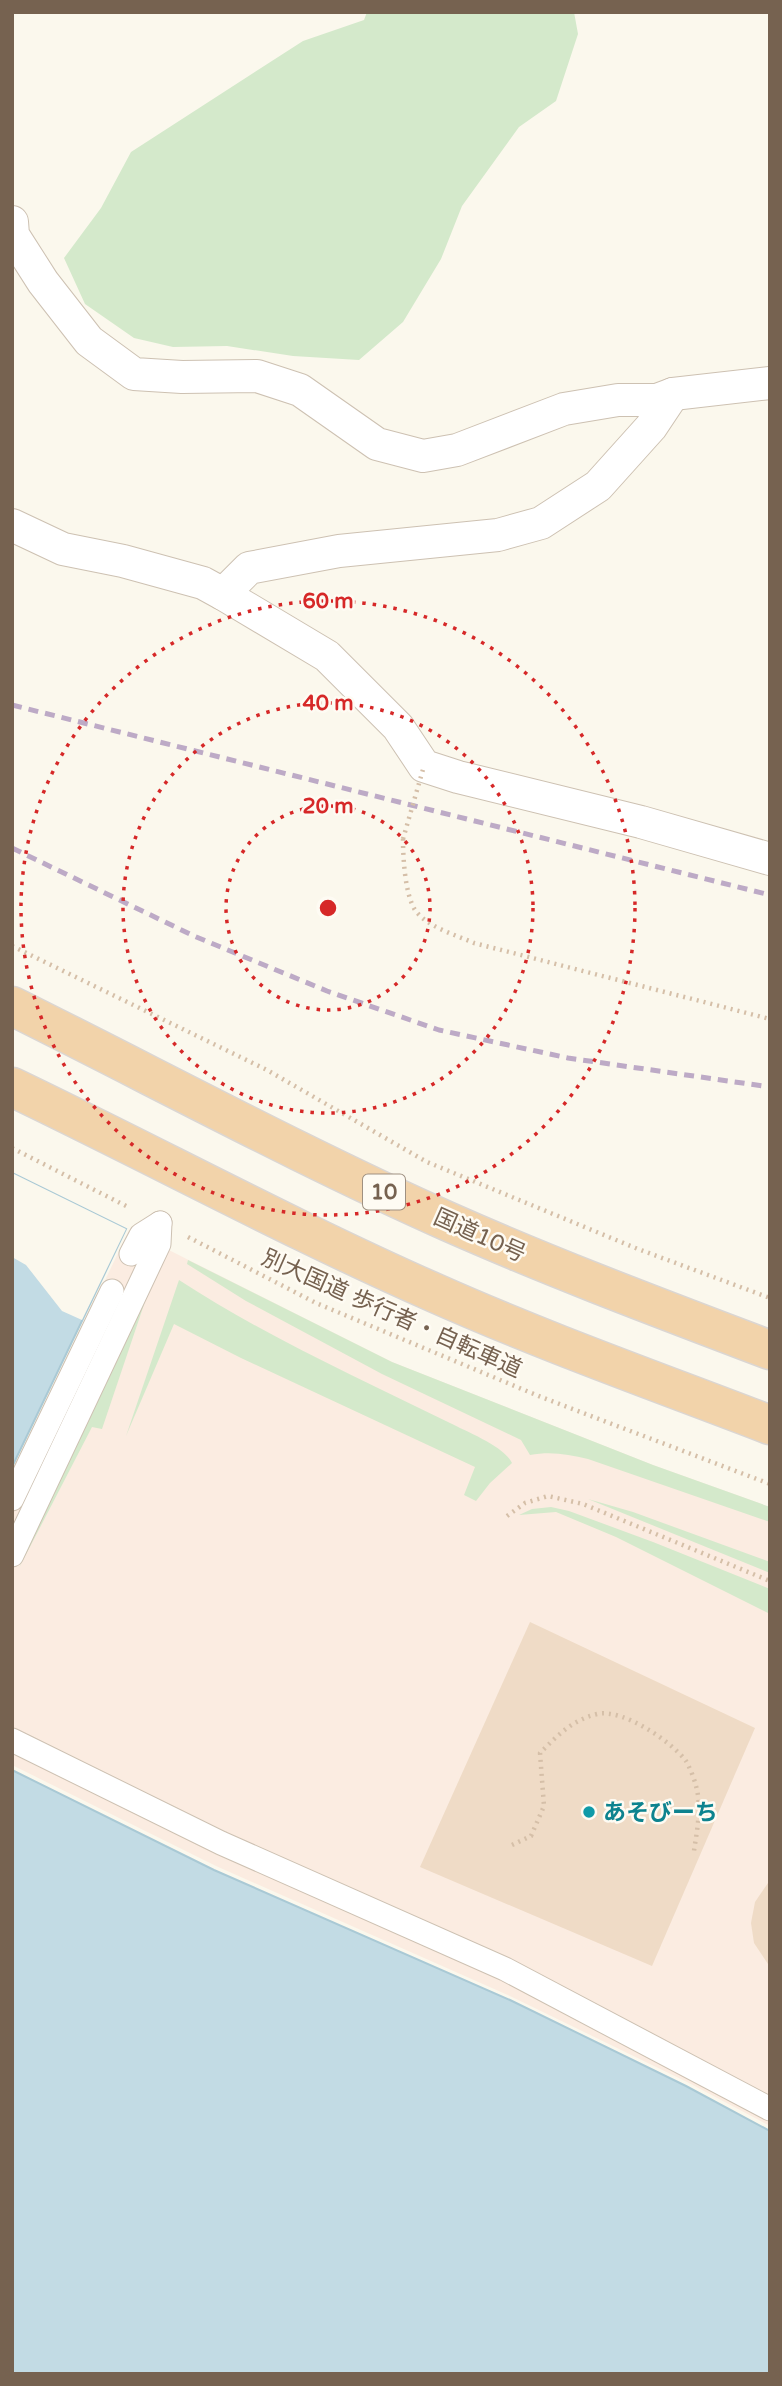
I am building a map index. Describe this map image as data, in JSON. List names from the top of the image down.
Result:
{
  "streets": {
    "highway": ["10", "国道10号"],
    "path": ["別大国道 歩行者・自転車道"]
  },
  "places": ["あそびーち"],
  "rings": ["60 m", "40 m", "20 m"]
}
